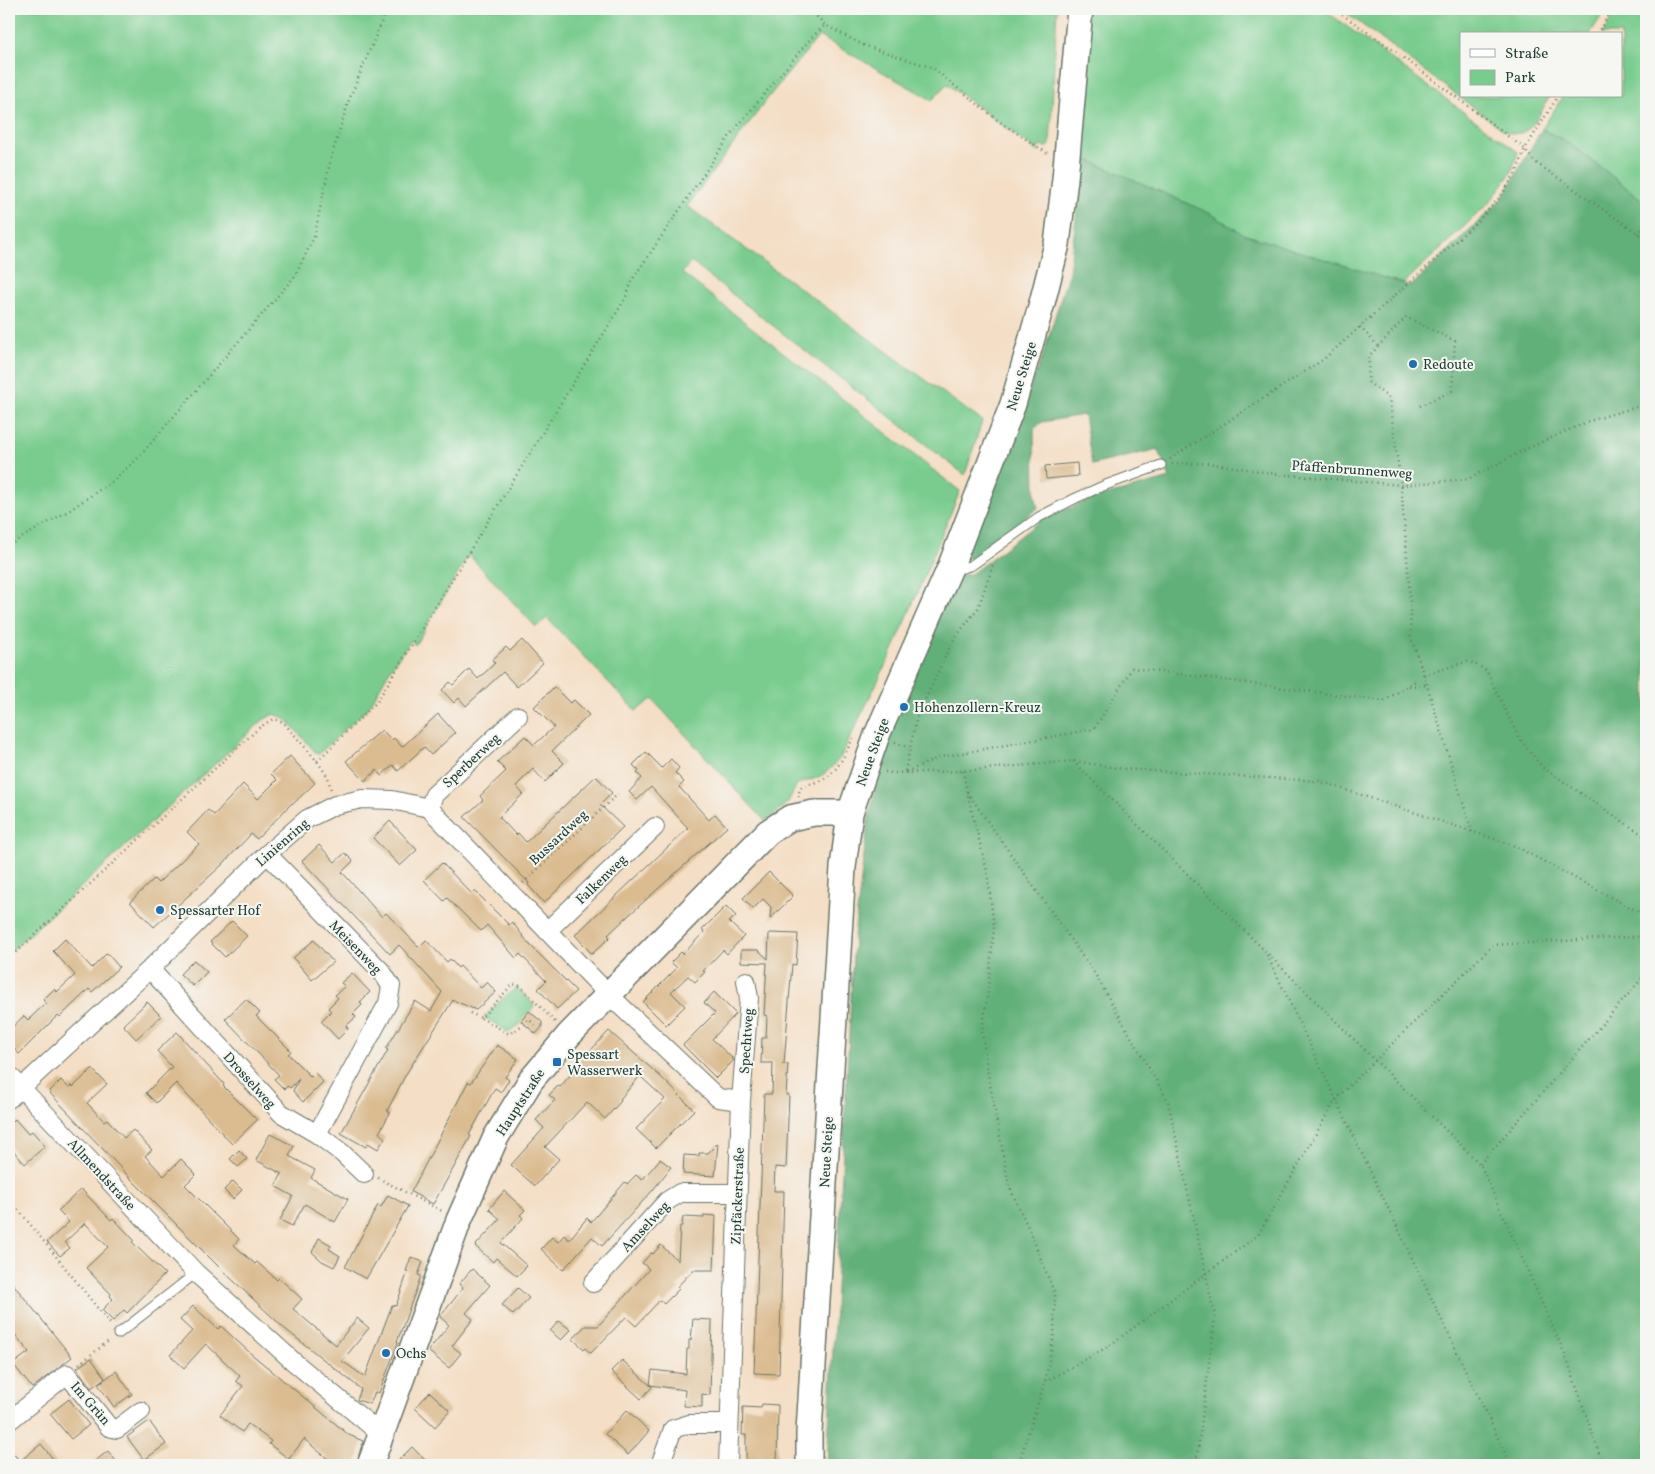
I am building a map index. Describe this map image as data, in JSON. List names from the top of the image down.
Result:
{
  "streets": {
    "main road": ["Neue Steige", "Hauptstraße"],
    "street": [
      "Sperberweg",
      "Linienring",
      "Falkenweg",
      "Meisenweg",
      "Spechtweg",
      "Drosselweg",
      "Allmendstraße",
      "Zipfäckerstraße",
      "Amselweg",
      "Im Grün"
    ],
    "path": ["Pfaffenbrunnenweg", "Bussardweg"]
  },
  "crossings": [
    ["Neue Steige", "Hauptstraße"],
    ["Sperberweg", "Linienring"],
    ["Linienring", "Meisenweg"],
    ["Linienring", "Drosselweg"],
    ["Linienring", "Allmendstraße"],
    ["Meisenweg", "Drosselweg"],
    ["Spechtweg", "Zipfäckerstraße"],
    ["Hauptstraße", "Allmendstraße"],
    ["Zipfäckerstraße", "Amselweg"]
  ],
  "places": {
    "other": [
      "Redoute",
      "Hohenzollern-Kreuz",
      "Spessarter Hof",
      "Ochs"
    ],
    "transit": ["Spessart Wasserwerk"]
  },
  "legend": ["Straße", "Park"]
}
